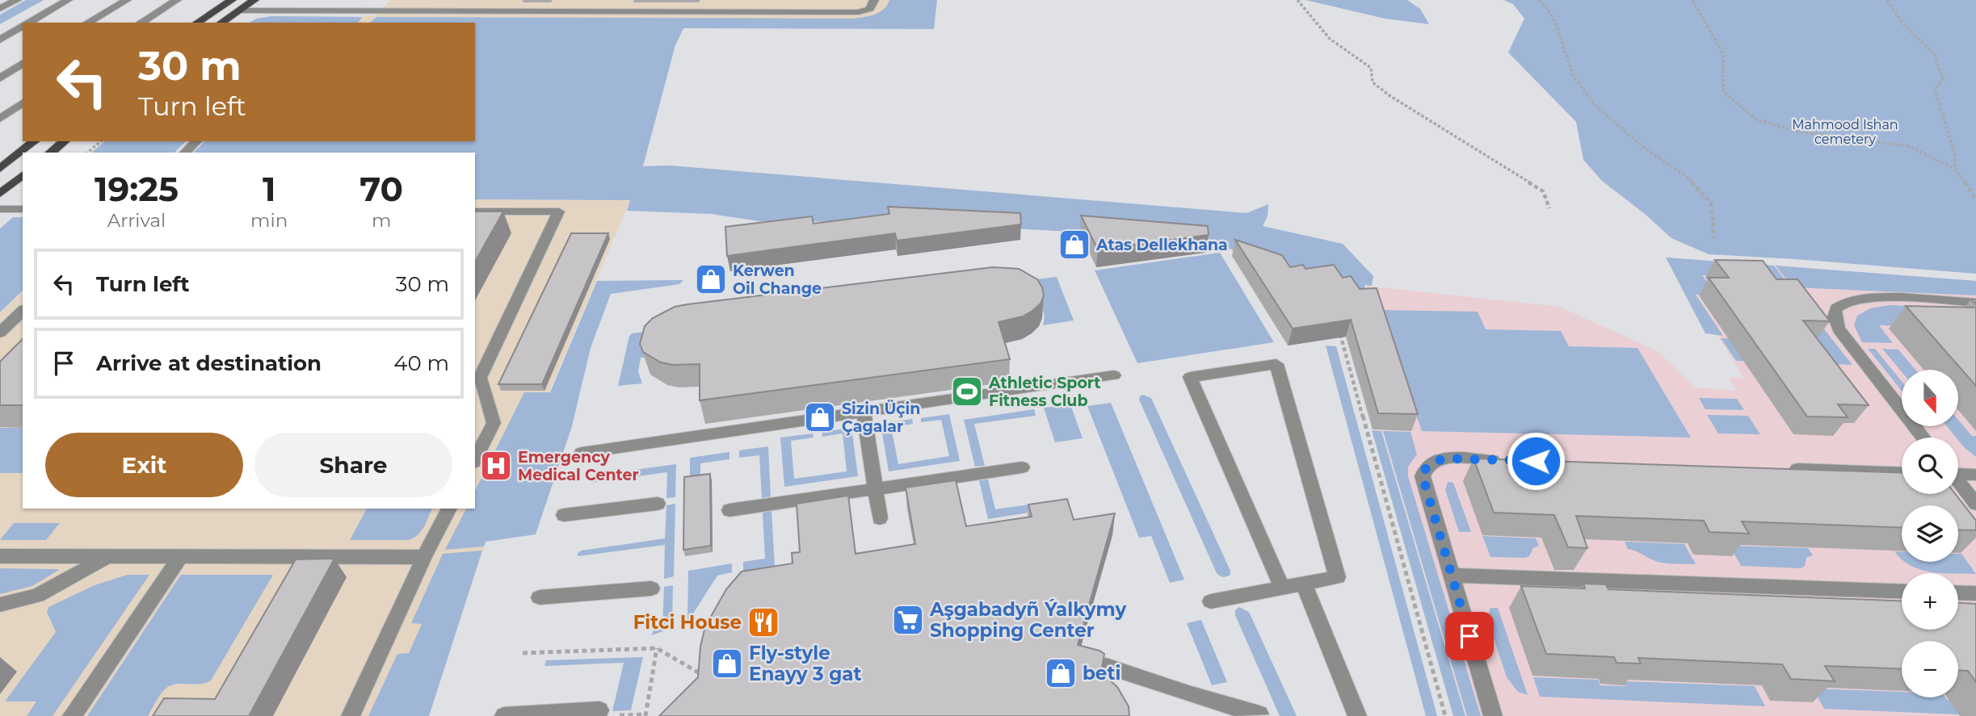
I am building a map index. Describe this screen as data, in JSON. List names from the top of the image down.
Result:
{
  "parks": ["Mahmood Ishan cemetery"],
  "places": {
    "shop": [
      "Atas Dellekhana",
      "Kerwen Oil Change",
      "Sizin Üçin Çagalar",
      "Fly-style Enayy 3 gat",
      "beti"
    ],
    "sports": ["Athletic Sport Fitness Club"],
    "hospital": ["Emergency Medical Center"],
    "supermarket": ["Aşgabadyñ Ýalkymy Shopping Center"],
    "restaurant": ["Fitci House"]
  },
  "north": "bottom",
  "page": {
    "turn": ["30 m", "Turn left"],
    "eta": [
      "19:25",
      "Arrival",
      "1",
      "min",
      "70",
      "m"
    ],
    "list": [
      {
        "name": "Turn left",
        "value": "30 m"
      },
      {
        "name": "Arrive at destination",
        "value": "40 m"
      }
    ],
    "map_buttons": ["+", "−"],
    "buttons": ["Exit", "Share"]
  }
}
